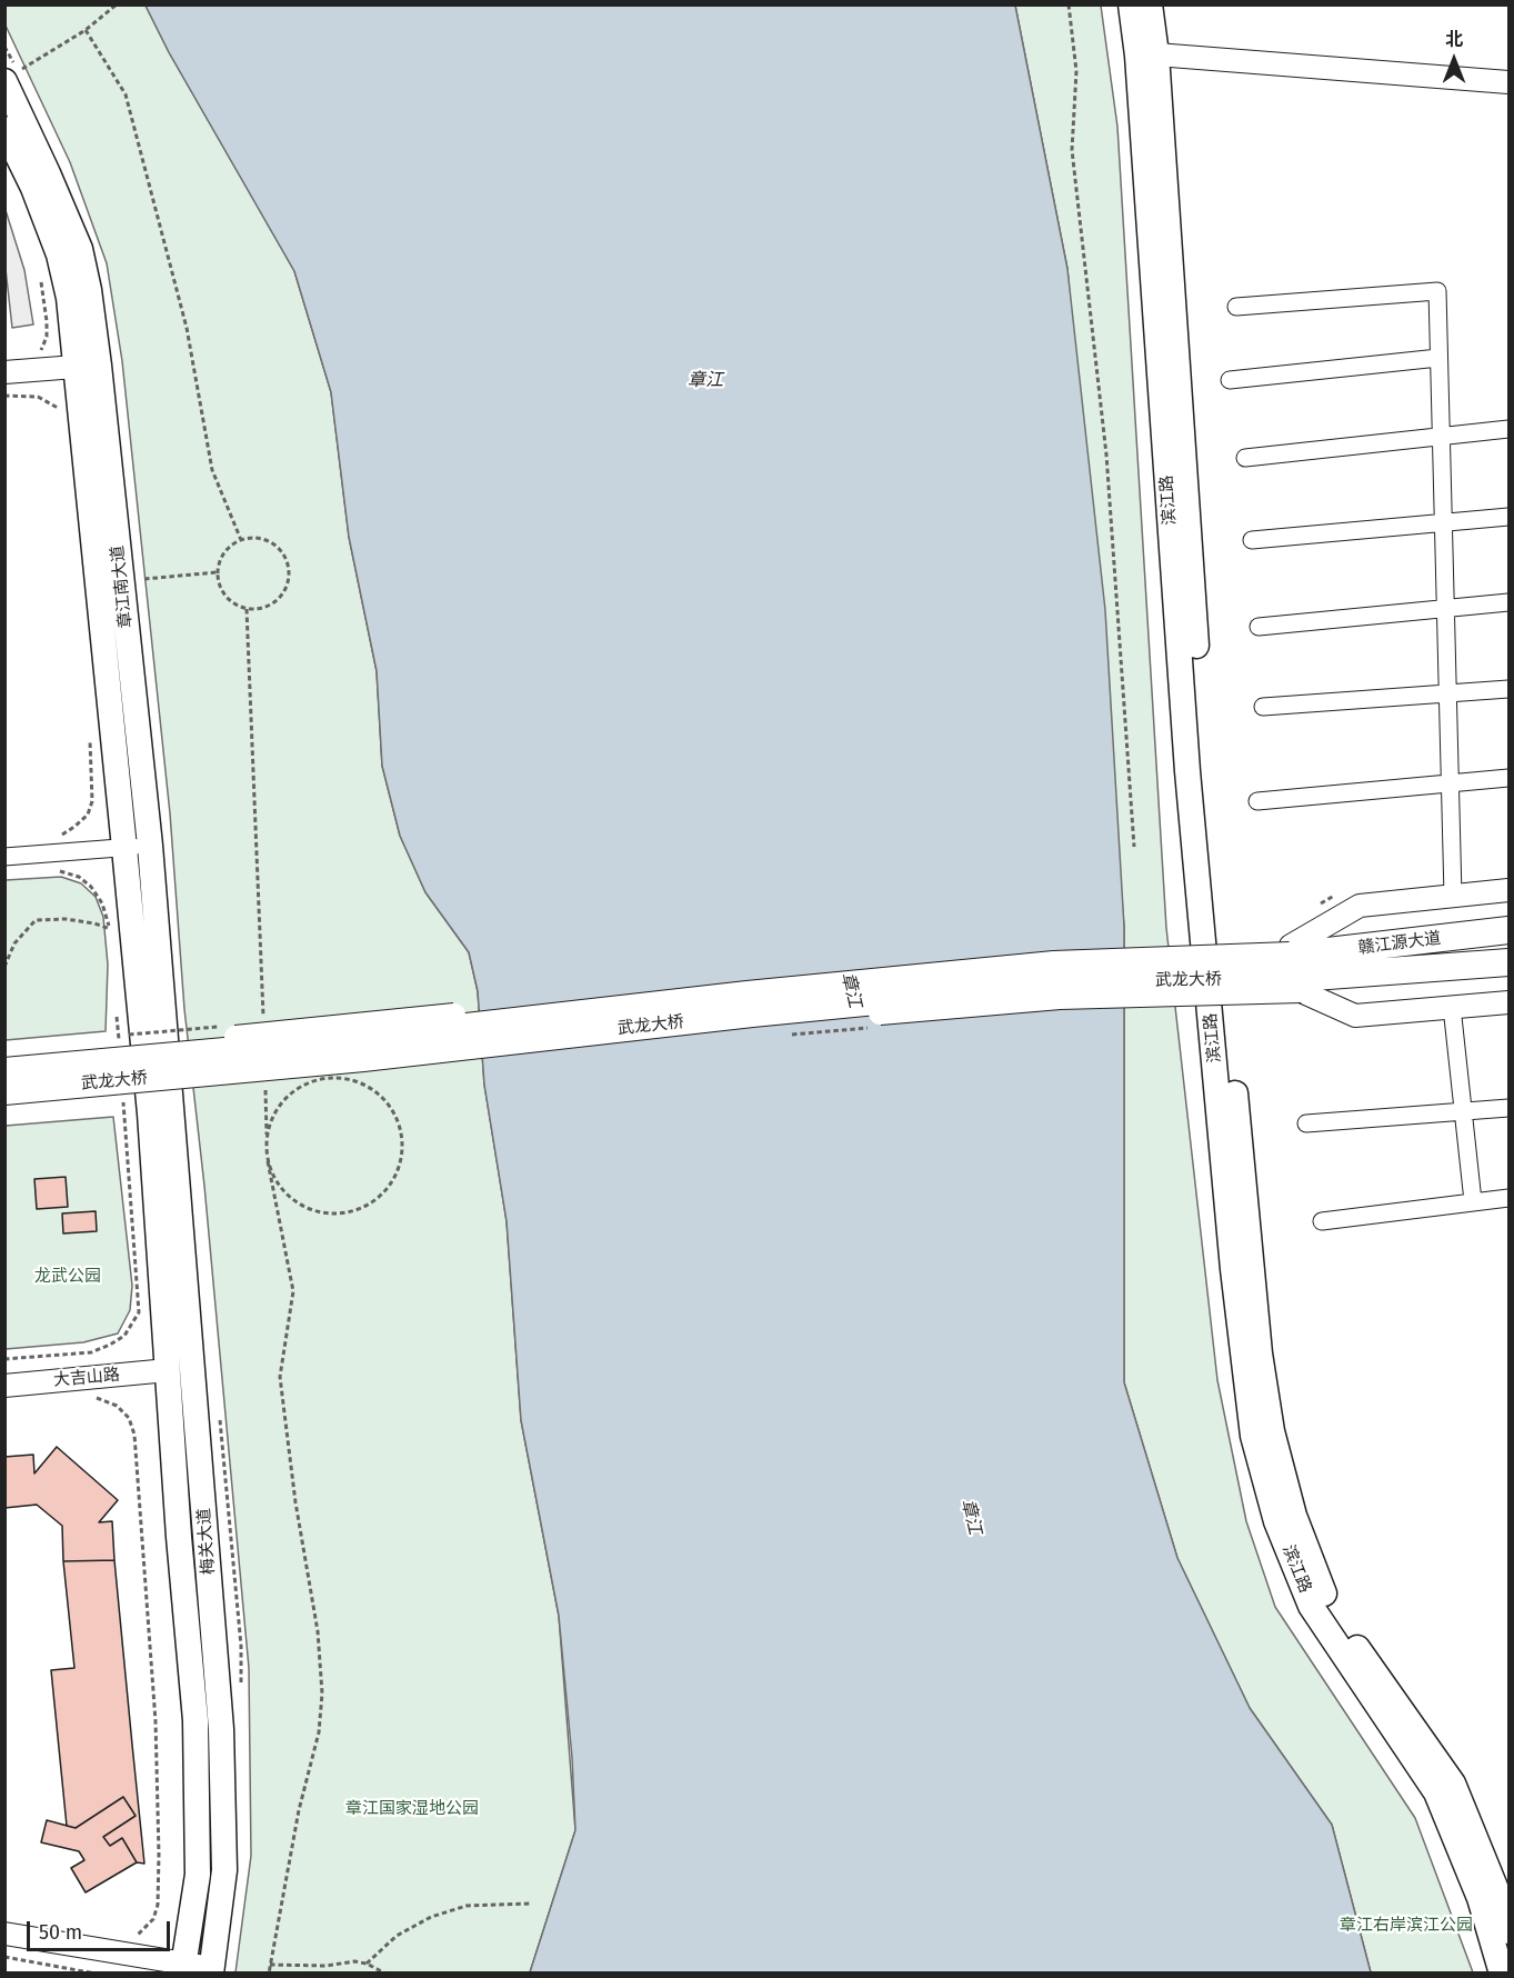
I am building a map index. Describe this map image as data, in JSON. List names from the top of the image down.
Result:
{
  "streets": {
    "main road": [
      "滨江路",
      "章江南大道",
      "赣江源大道",
      "武龙大桥",
      "梅关大道"
    ],
    "street": ["大吉山路"]
  },
  "crossings": [
    ["章江南大道", "梅关大道"],
    ["赣江源大道", "武龙大桥"],
    ["大吉山路", "梅关大道"]
  ],
  "water": ["章江"],
  "parks": ["龙武公园", "章江国家湿地公园", "章江右岸滨江公园"],
  "scale_bar": "50 m",
  "north": "top"
}
